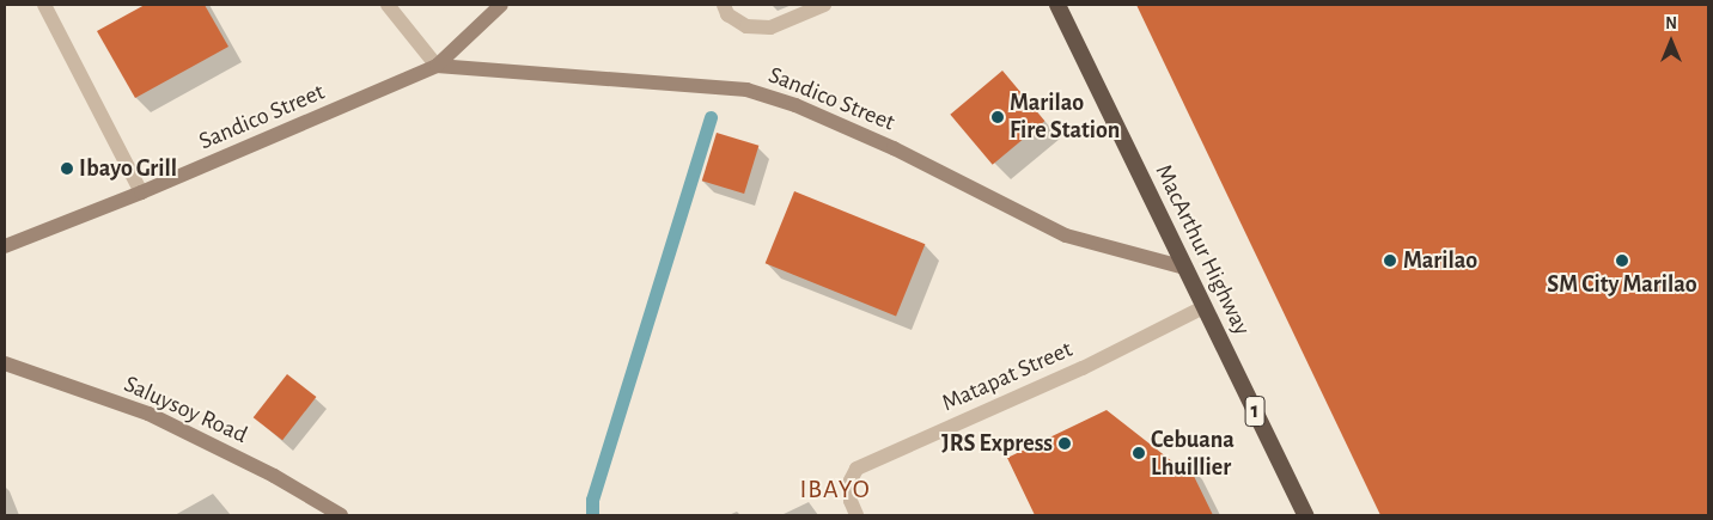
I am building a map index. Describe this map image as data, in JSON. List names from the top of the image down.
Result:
{
  "streets": {
    "highway": ["MacArthur Highway", "1"],
    "main road": ["Sandico Street", "Saluysoy Road"],
    "street": ["Matapat Street"]
  },
  "crossings": [
    ["Sandico Street", "MacArthur Highway"],
    ["MacArthur Highway", "Matapat Street"]
  ],
  "districts": ["IBAYO"],
  "places": [
    "Marilao Fire Station",
    "Ibayo Grill",
    "Marilao",
    "SM City Marilao",
    "JRS Express",
    "Cebuana Lhuillier"
  ],
  "north": "top"
}
